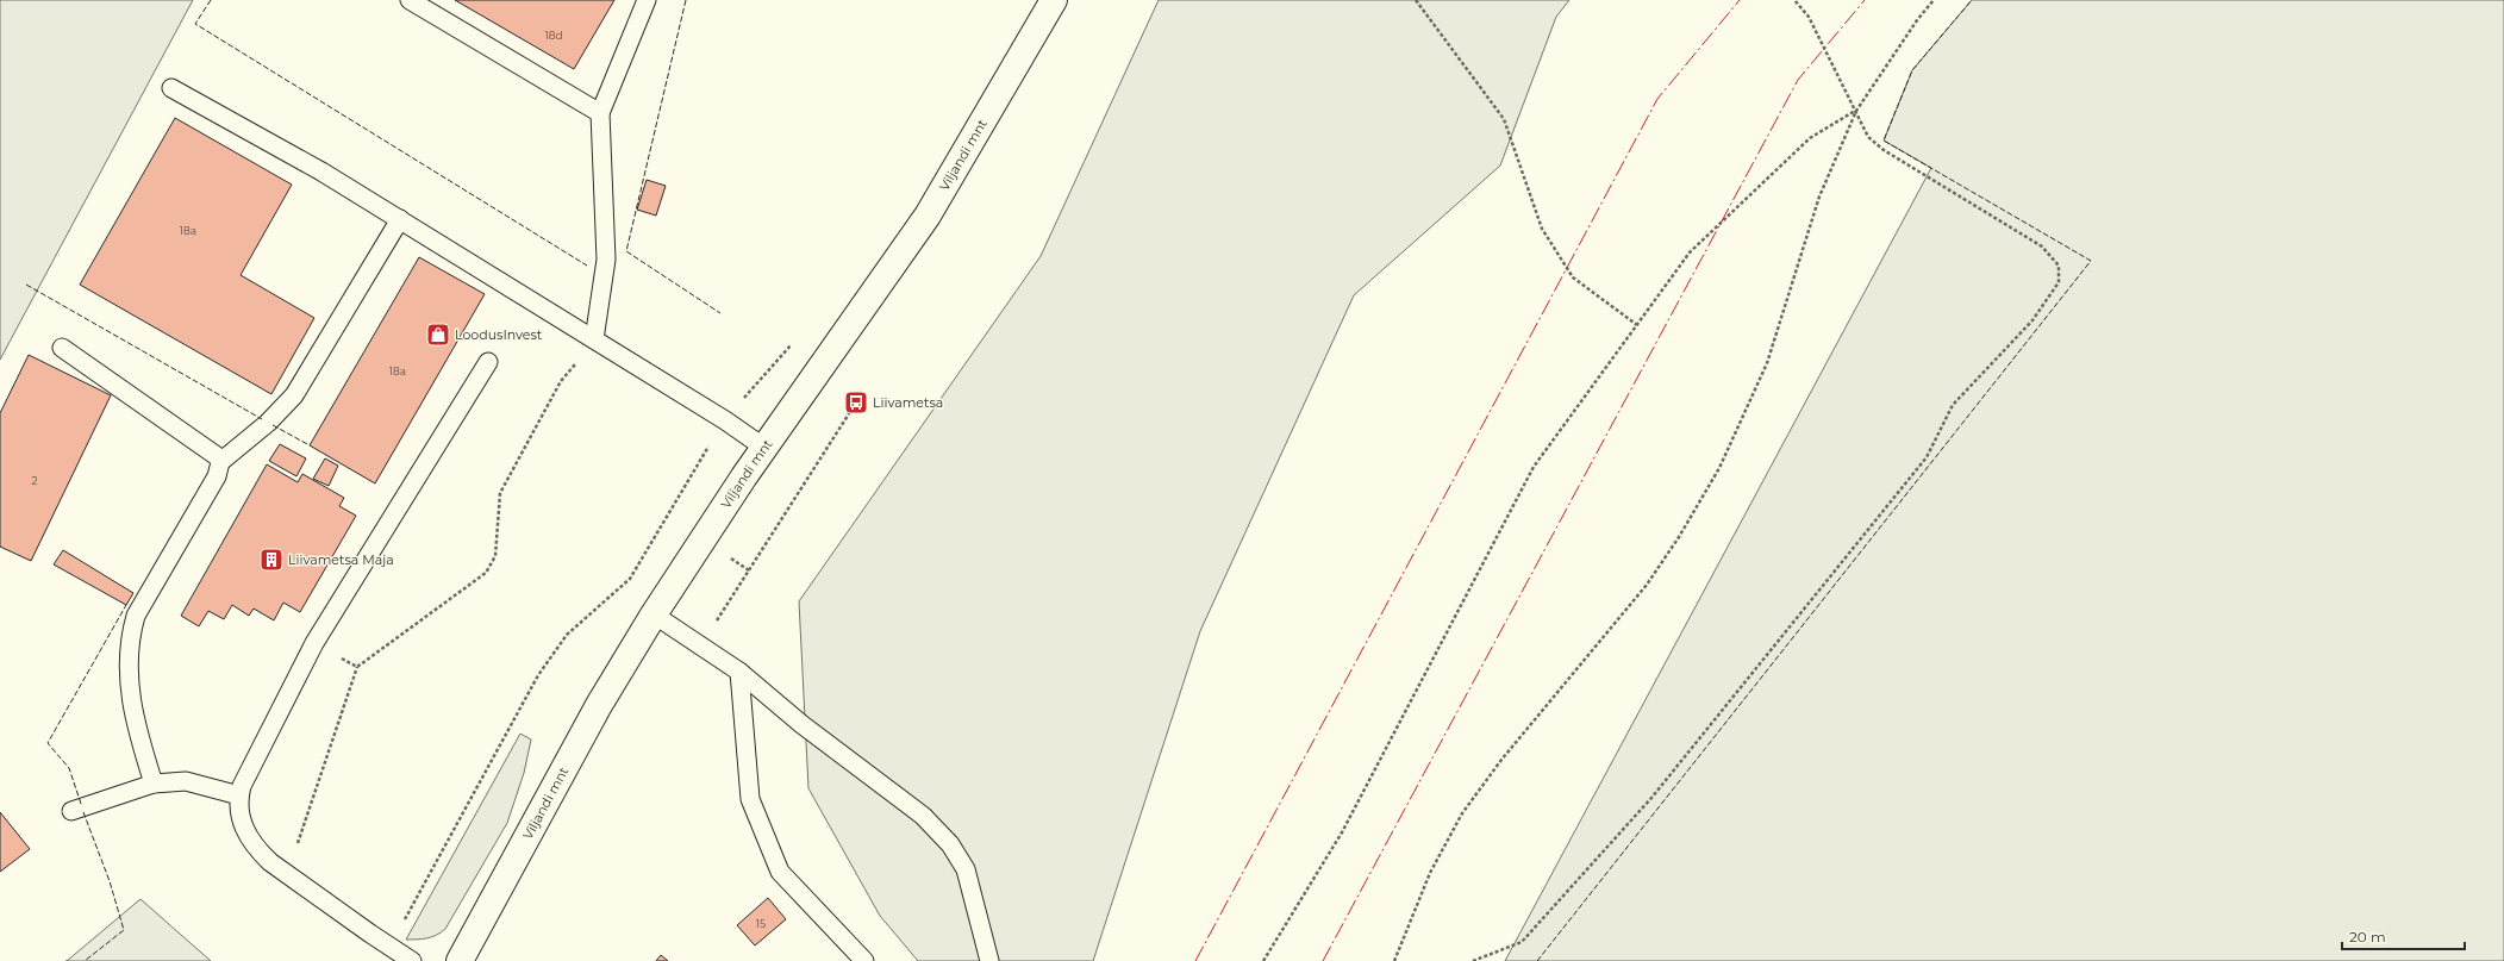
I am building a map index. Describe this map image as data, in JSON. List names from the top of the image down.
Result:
{
  "streets": {
    "main road": ["Viljandi mnt"]
  },
  "places": {
    "shop": ["LoodusInvest"],
    "bus stop": ["Liivametsa"],
    "building": ["Liivametsa Maja"]
  },
  "house_numbers": [
    "18d",
    "18a",
    "18a",
    "2",
    "15"
  ],
  "scale_bar": "20 m"
}
